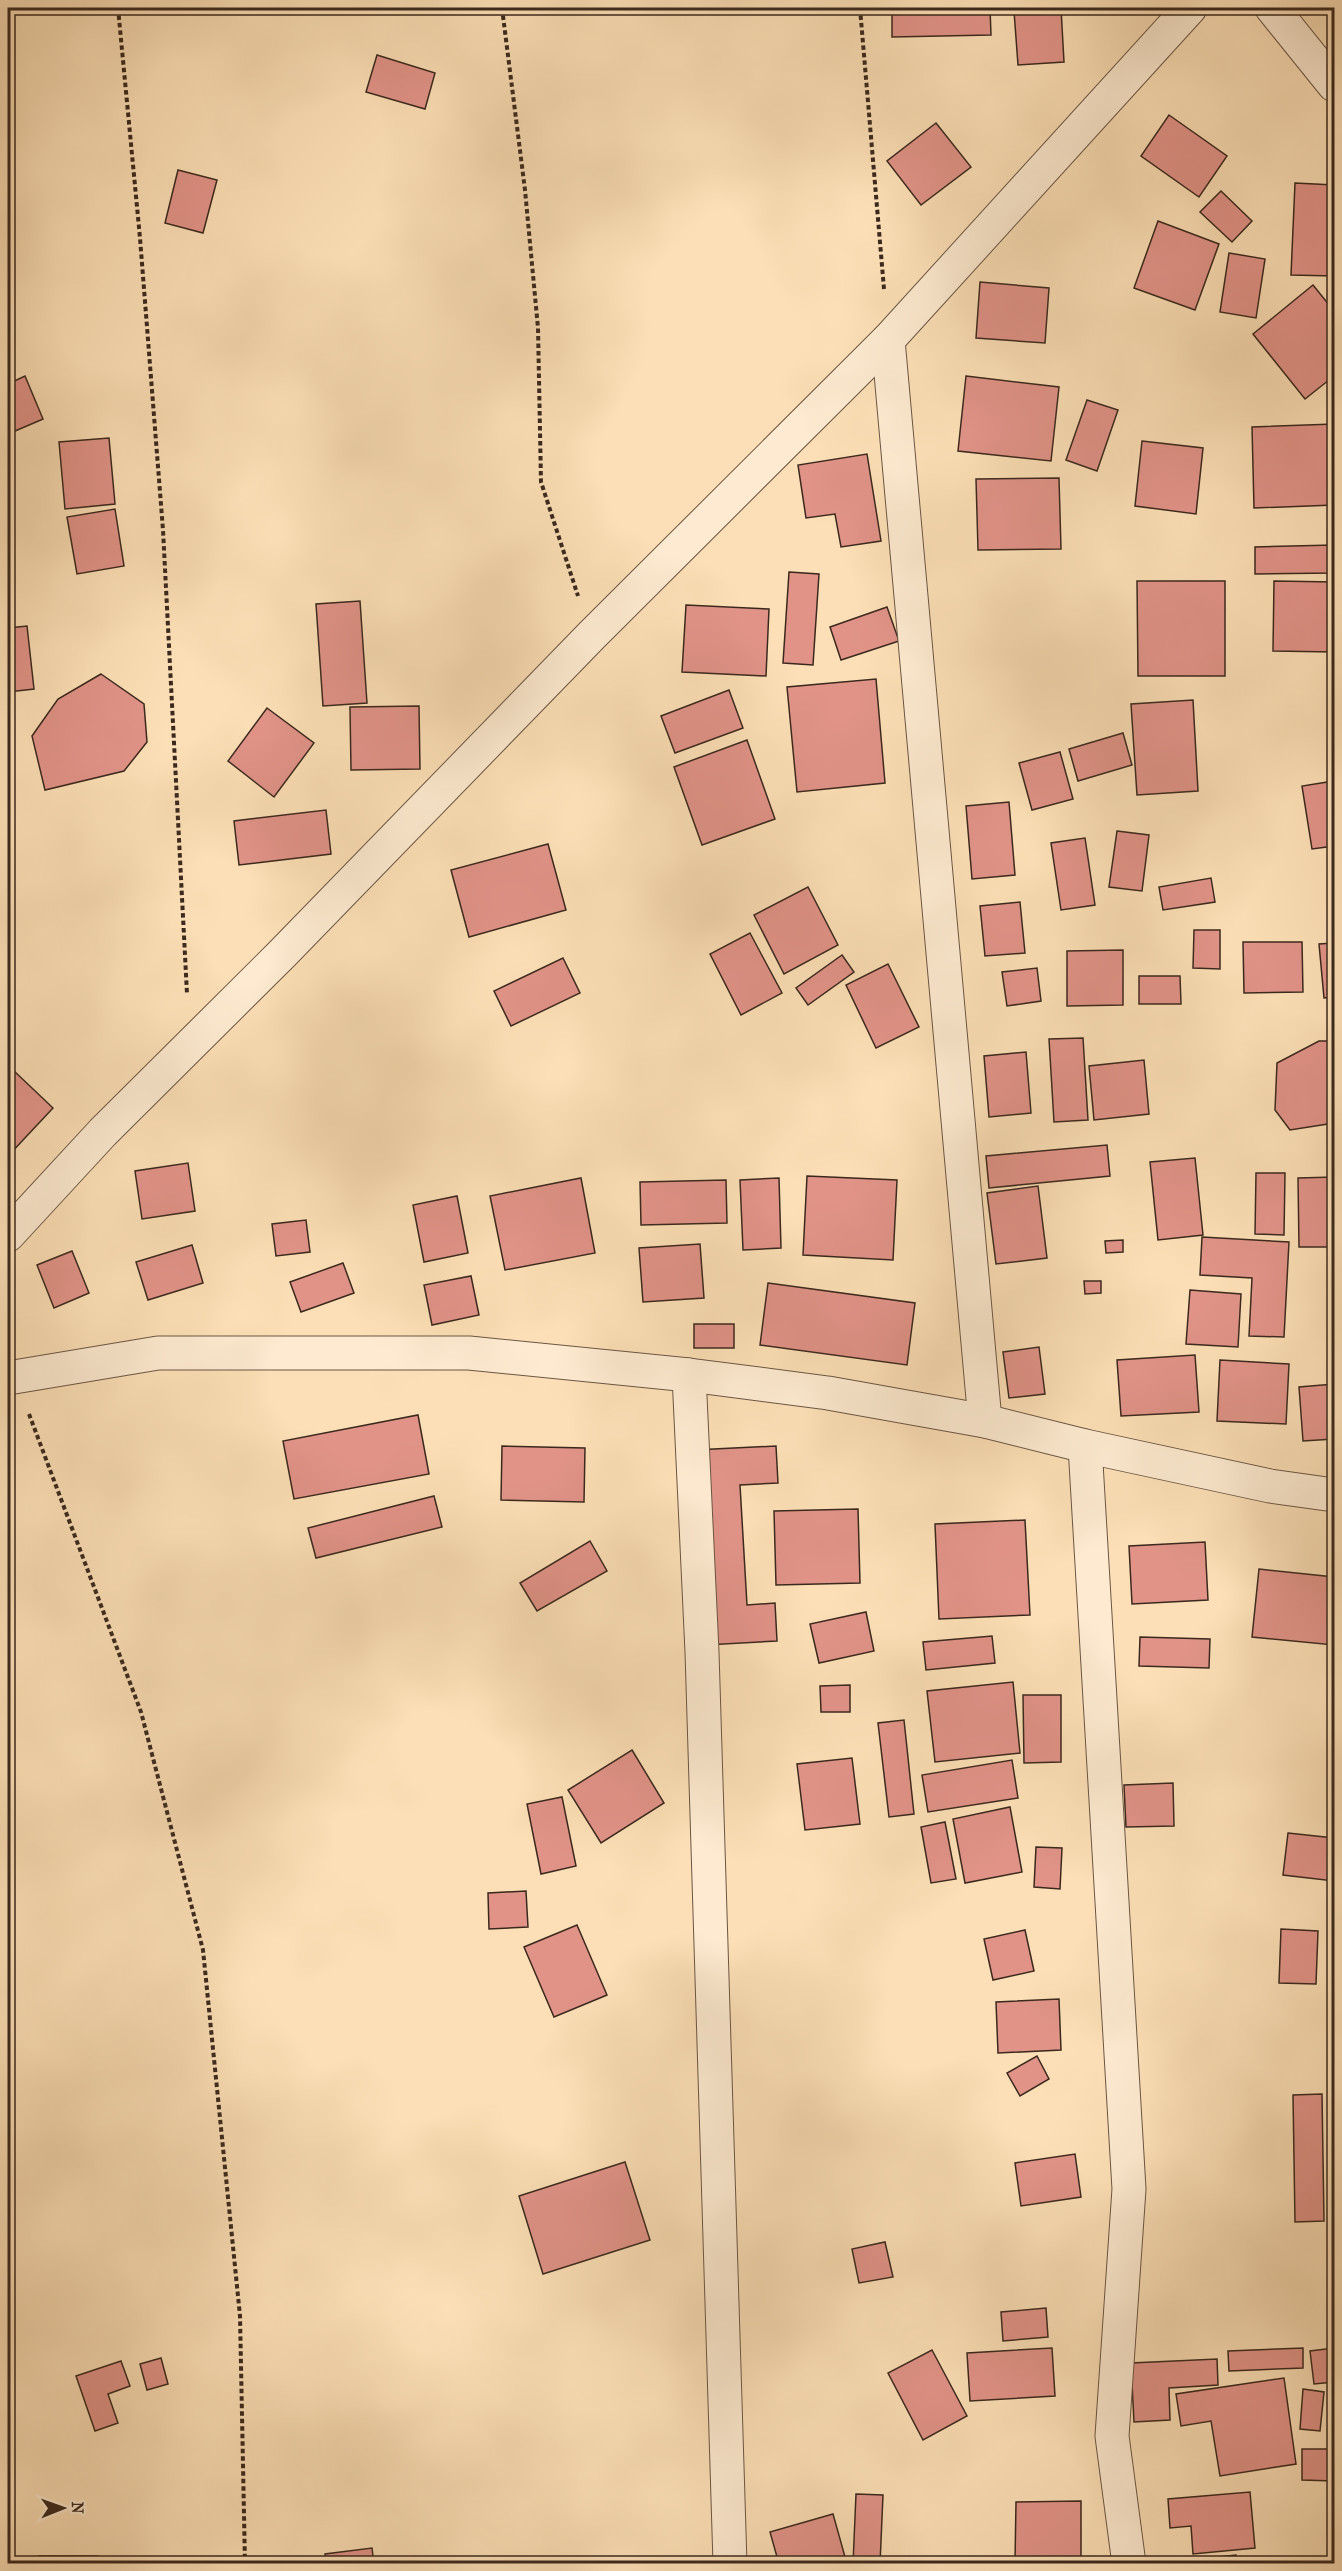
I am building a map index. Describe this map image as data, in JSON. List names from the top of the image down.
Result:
{
  "north": "right"
}
